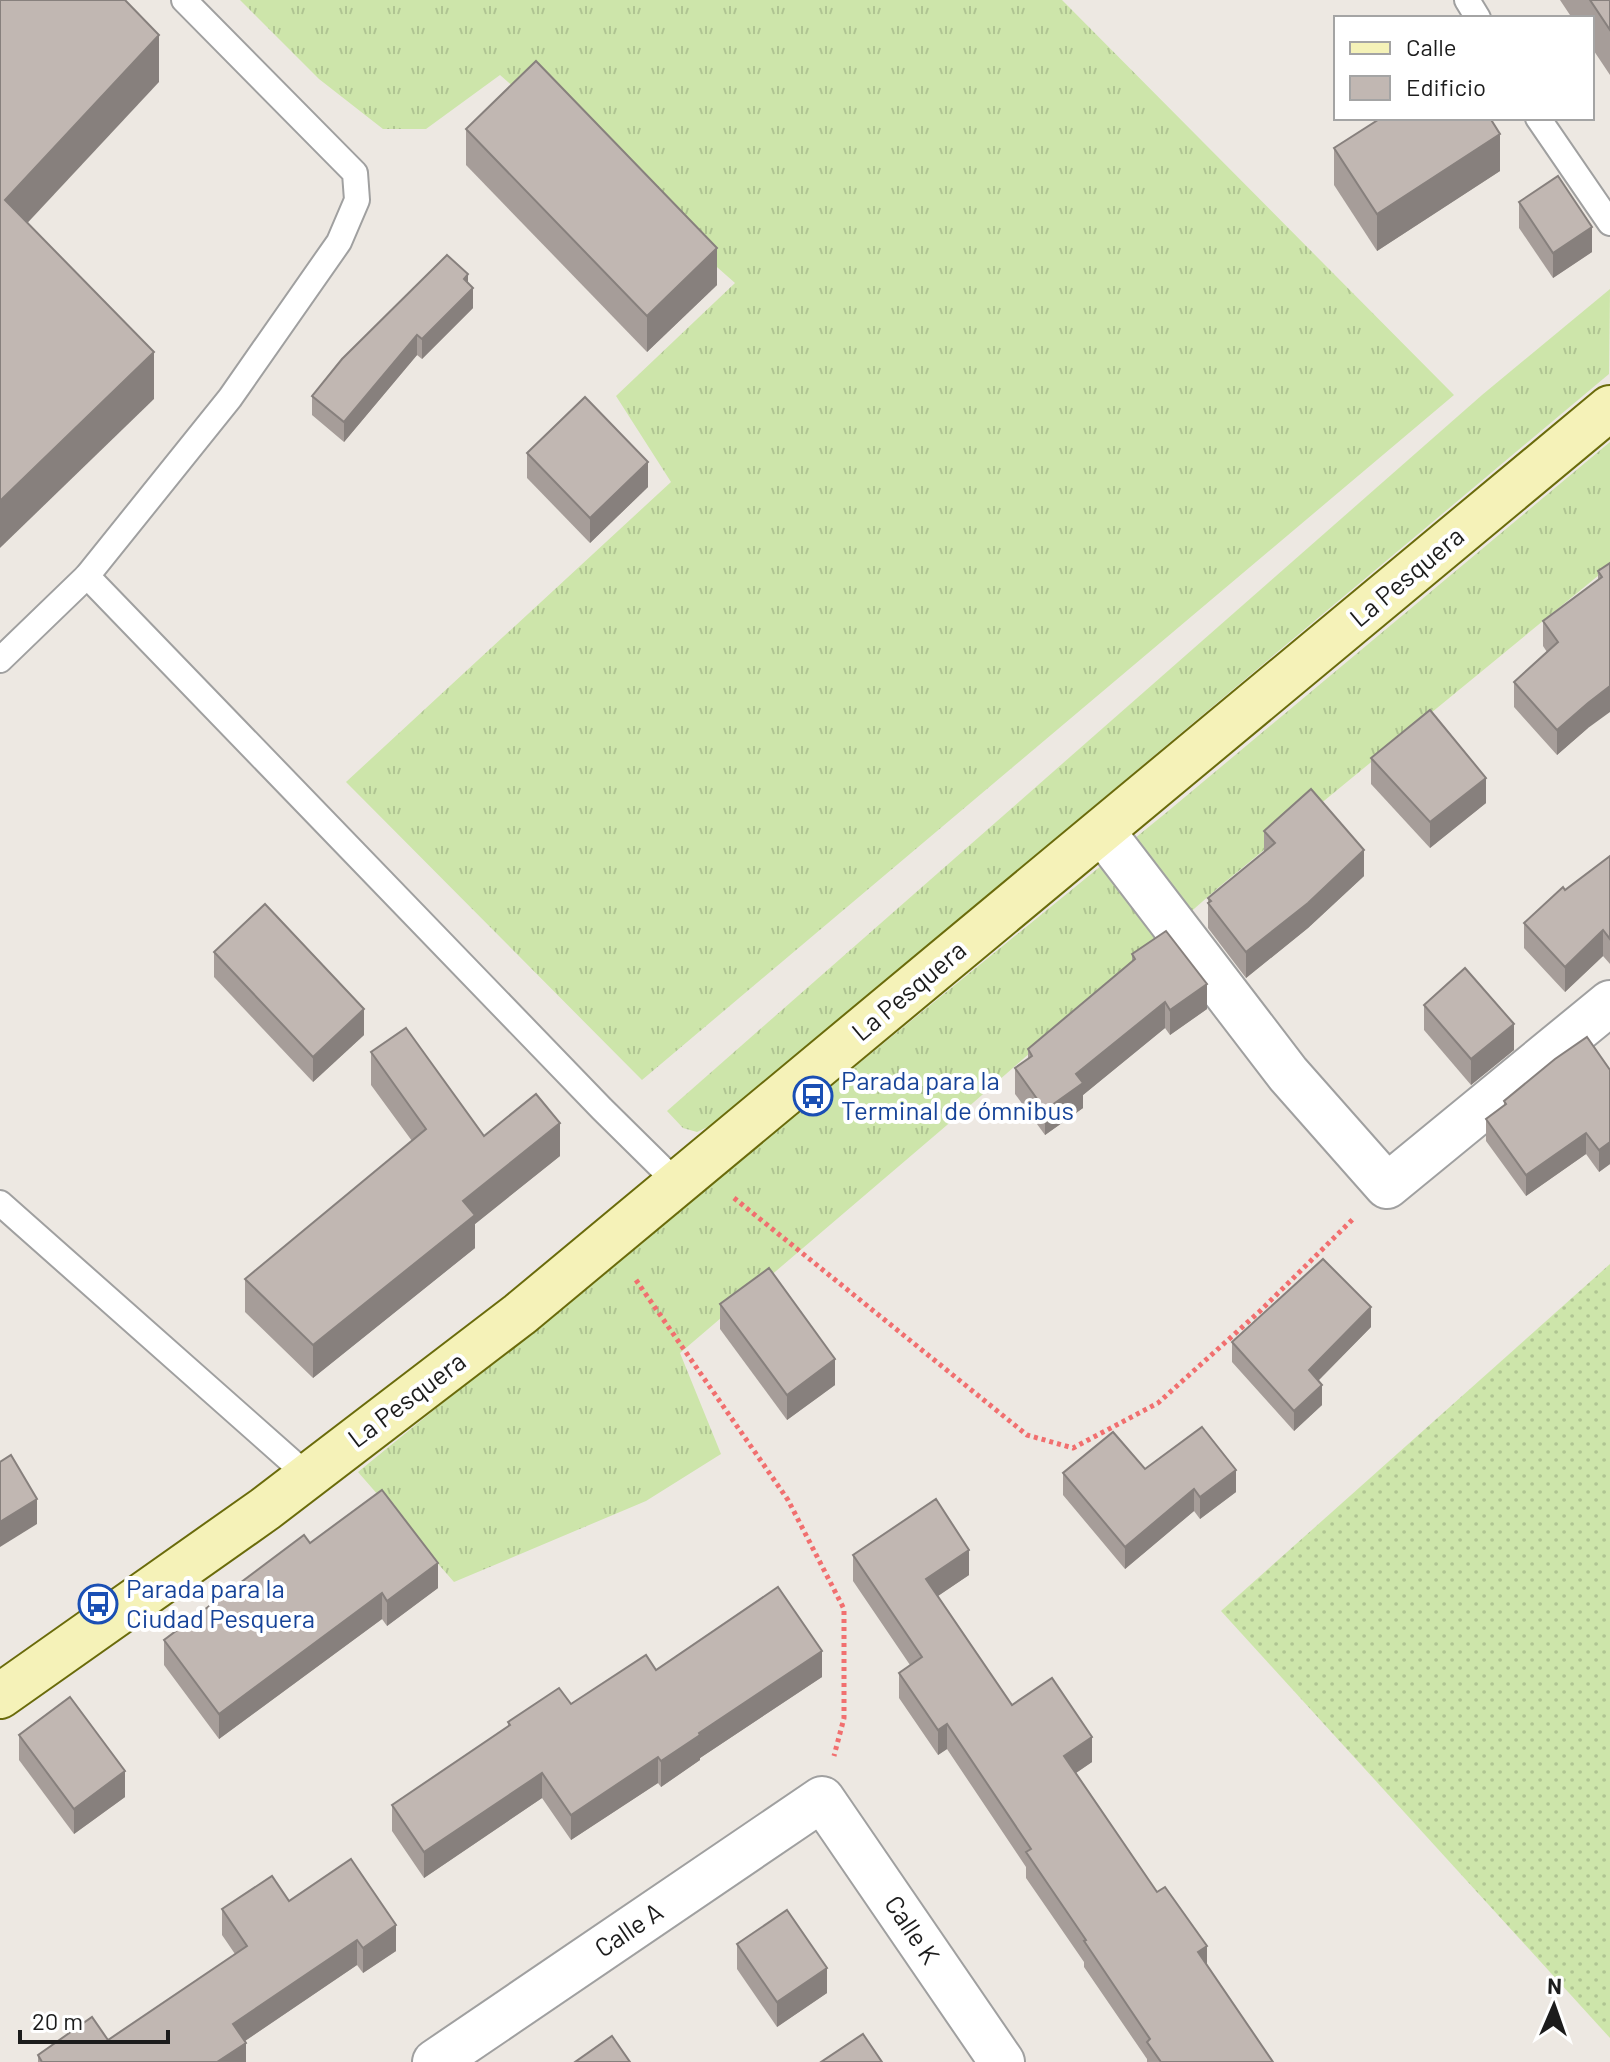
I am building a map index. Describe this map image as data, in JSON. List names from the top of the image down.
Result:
{
  "streets": {
    "main road": ["La Pesquera"],
    "street": ["Calle A", "Calle K"]
  },
  "crossings": [
    ["Calle A", "Calle K"]
  ],
  "places": {
    "bus stop": ["Parada para la Terminal de ómnibus", "Parada para la Ciudad Pesquera"]
  },
  "legend": ["Calle", "Edificio"],
  "scale_bar": "20 m",
  "north": "top"
}
